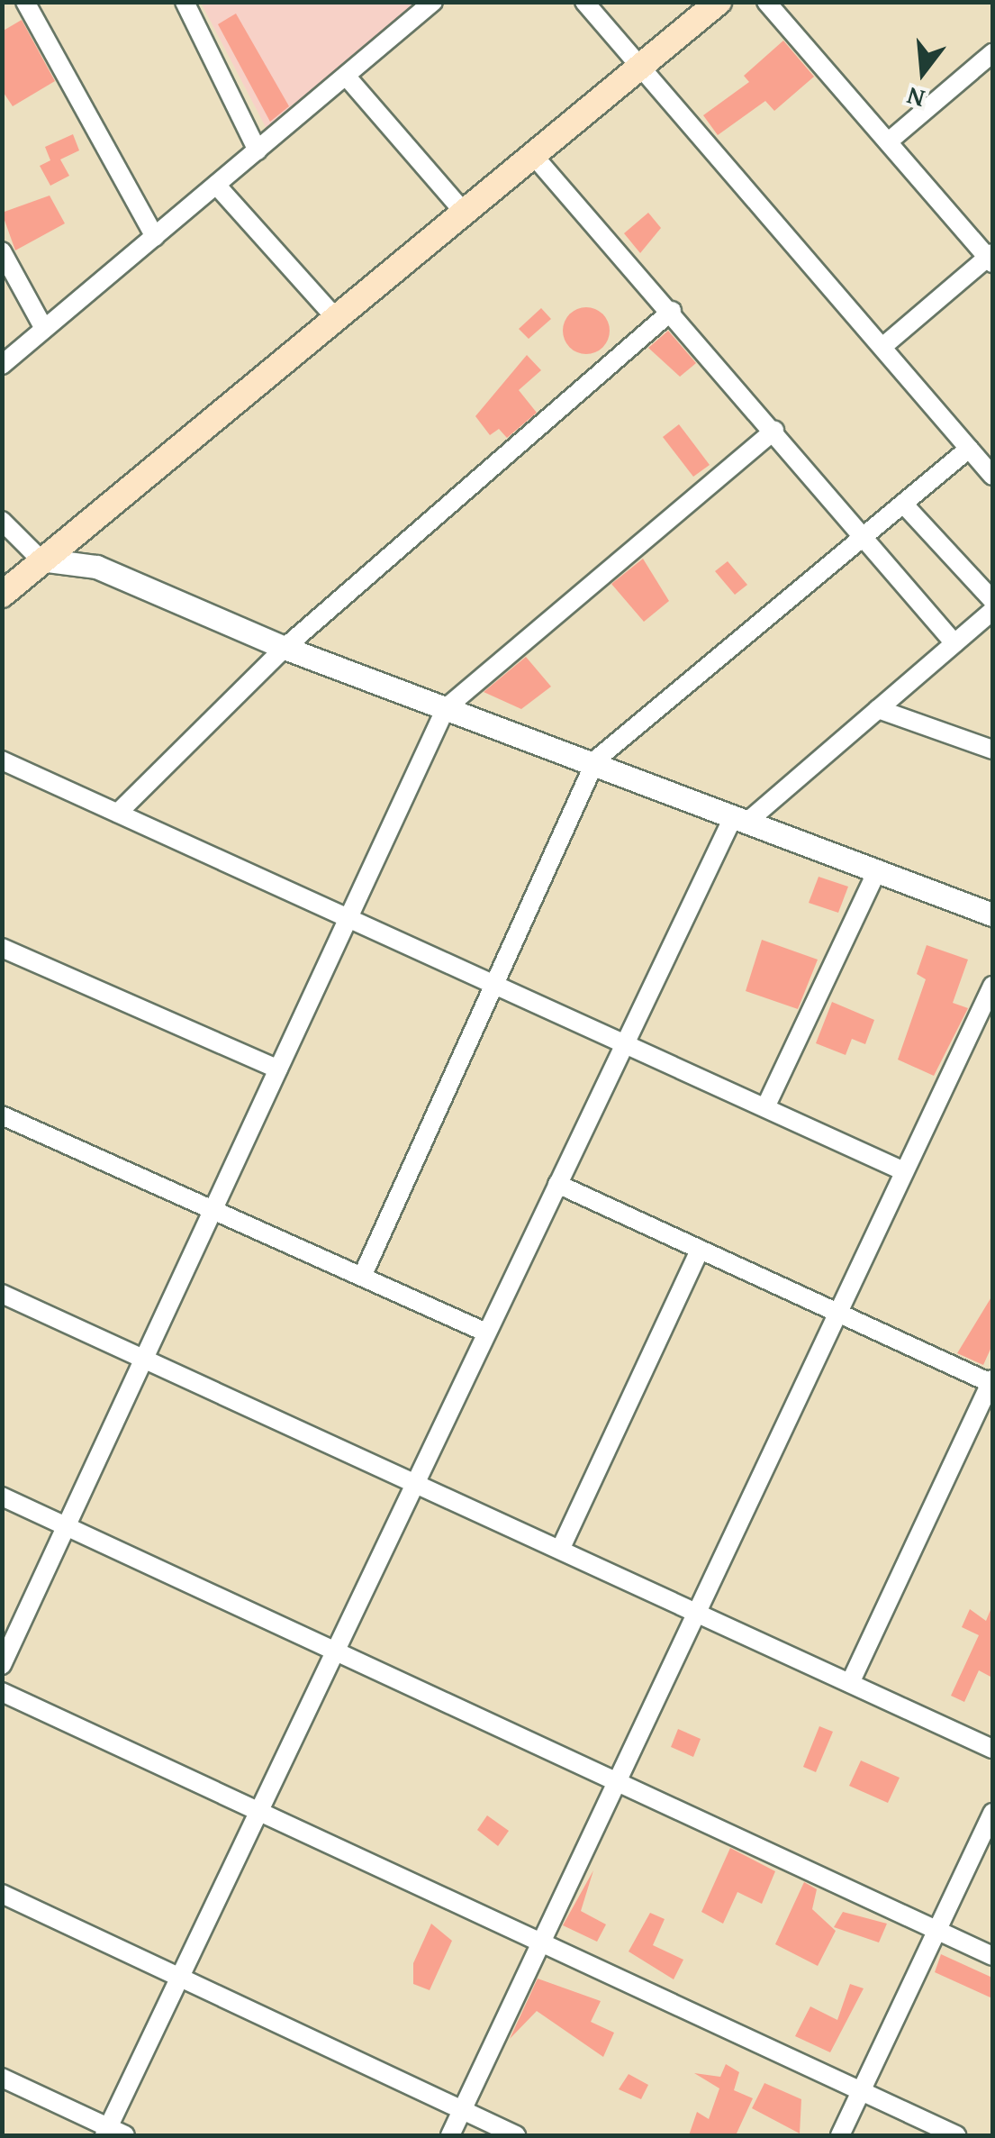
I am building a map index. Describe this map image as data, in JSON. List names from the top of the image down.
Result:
{
  "north": "bottom"
}
